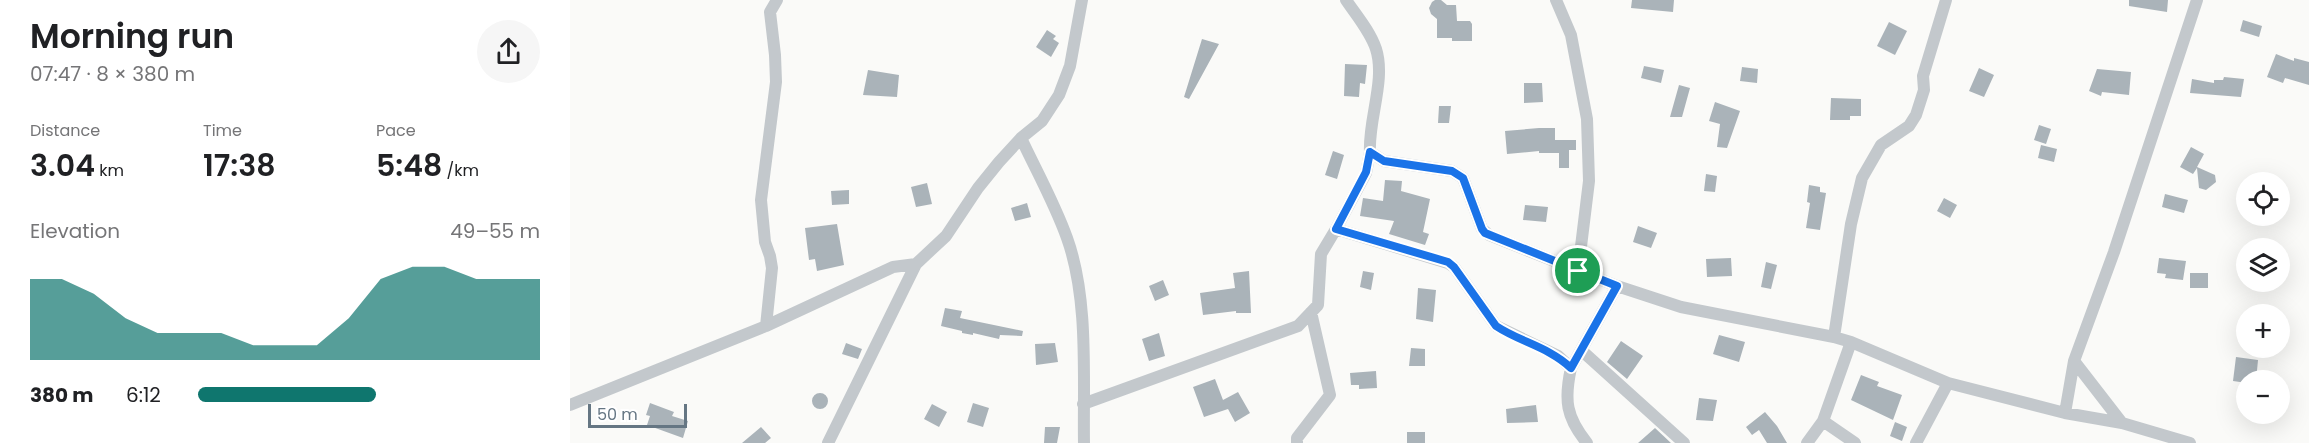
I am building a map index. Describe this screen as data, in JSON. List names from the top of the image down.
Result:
{
  "scale_bar": "50 m",
  "page": {
    "heading": ["Morning run", "07:47 · 8 × 380 m"],
    "stats": [
      ["Distance", "3.04 km"],
      ["Time", "17:38"],
      ["Pace", "5:48 /km"]
    ],
    "map_buttons": ["+", "−"],
    "chart": ["Elevation", "49–55 m"],
    "list": [
      {
        "name": "380 m",
        "note": "6:12"
      }
    ],
    "scale": "50 m"
  }
}
